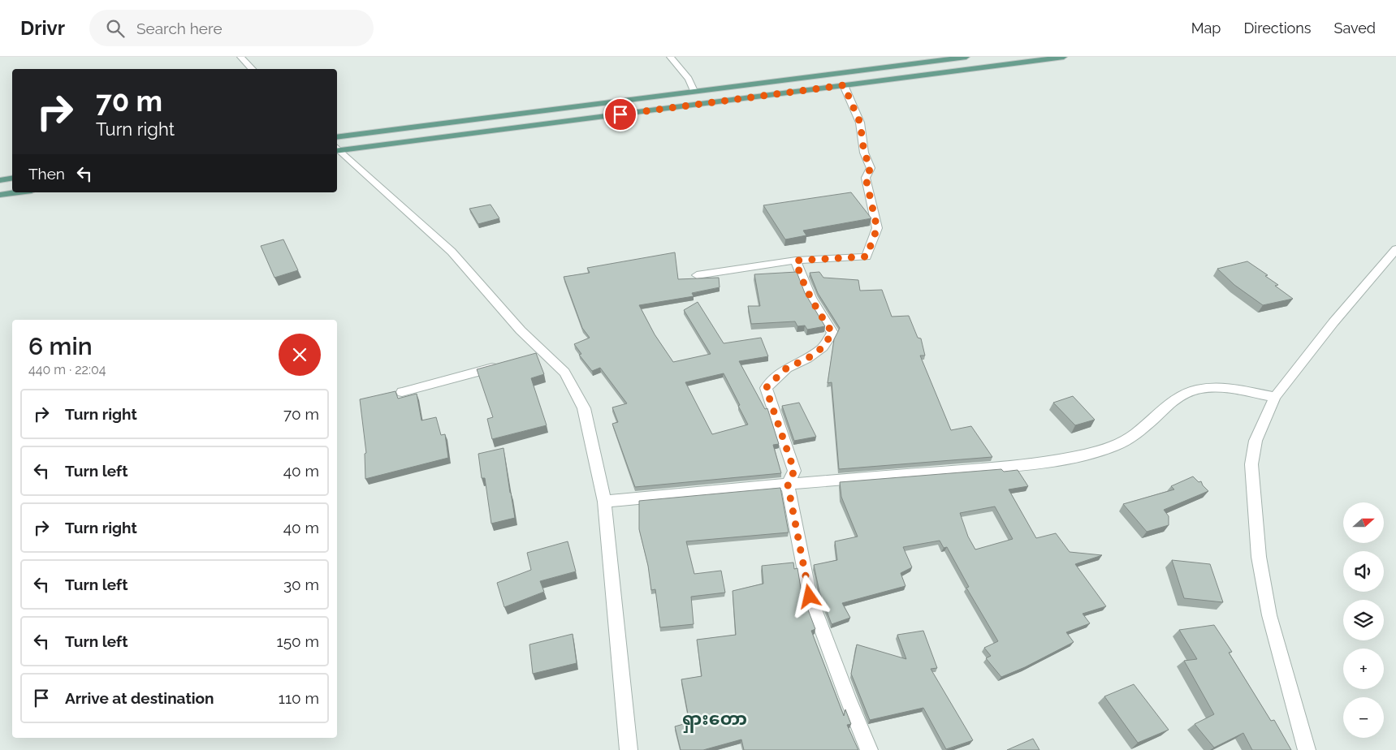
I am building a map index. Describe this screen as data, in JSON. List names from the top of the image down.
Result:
{
  "districts": ["ရှားတော"],
  "north": "right",
  "page": {
    "header": "Drivr",
    "search": "Search here",
    "nav": ["Map", "Directions", "Saved"],
    "turn": ["70 m", "Turn right"],
    "then": "Then",
    "heading": ["6 min", "440 m · 22:04"],
    "list": [
      {
        "name": "Turn right",
        "value": "70 m"
      },
      {
        "name": "Turn left",
        "value": "40 m"
      },
      {
        "name": "Turn right",
        "value": "40 m"
      },
      {
        "name": "Turn left",
        "value": "30 m"
      },
      {
        "name": "Turn left",
        "value": "150 m"
      },
      {
        "name": "Arrive at destination",
        "value": "110 m"
      }
    ],
    "map_buttons": ["+", "−"]
  }
}
